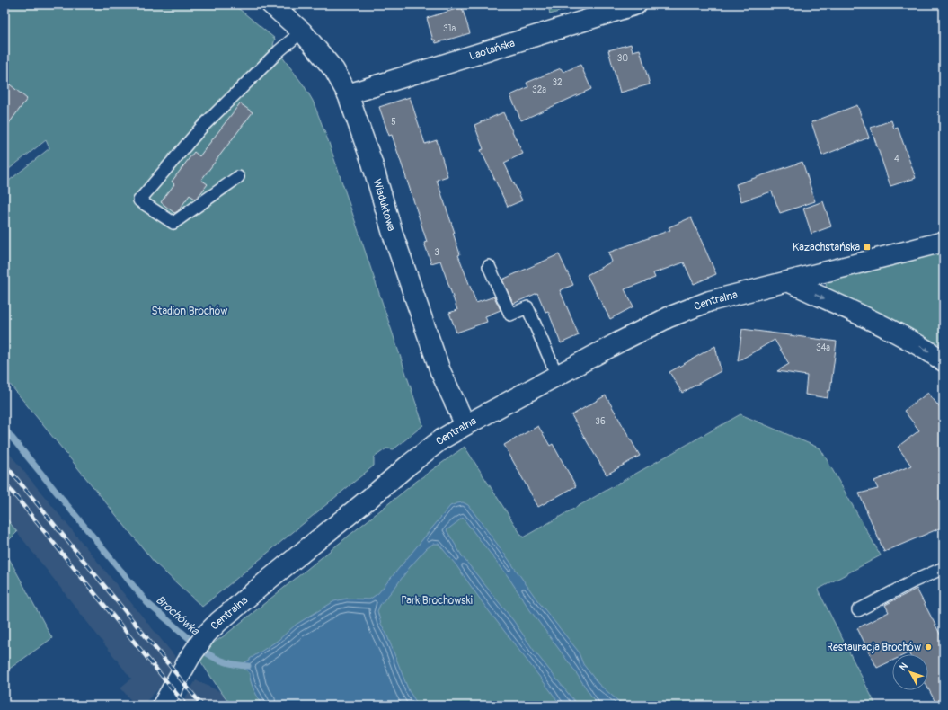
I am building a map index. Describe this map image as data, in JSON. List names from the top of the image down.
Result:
{
  "streets": {
    "street": ["Laotańska", "Wiaduktowa", "Centralna"]
  },
  "crossings": [
    ["Laotańska", "Wiaduktowa"],
    ["Wiaduktowa", "Centralna"]
  ],
  "water": ["Brochówka"],
  "parks": ["Stadion Brochów", "Park Brochowski"],
  "places": {
    "transit": ["Kazachstańska"],
    "other": ["Restauracja Brochów"]
  },
  "house_numbers": [
    "31a",
    "30",
    "32",
    "32a",
    "5",
    "4",
    "3",
    "34a",
    "36"
  ],
  "north": "top left"
}
